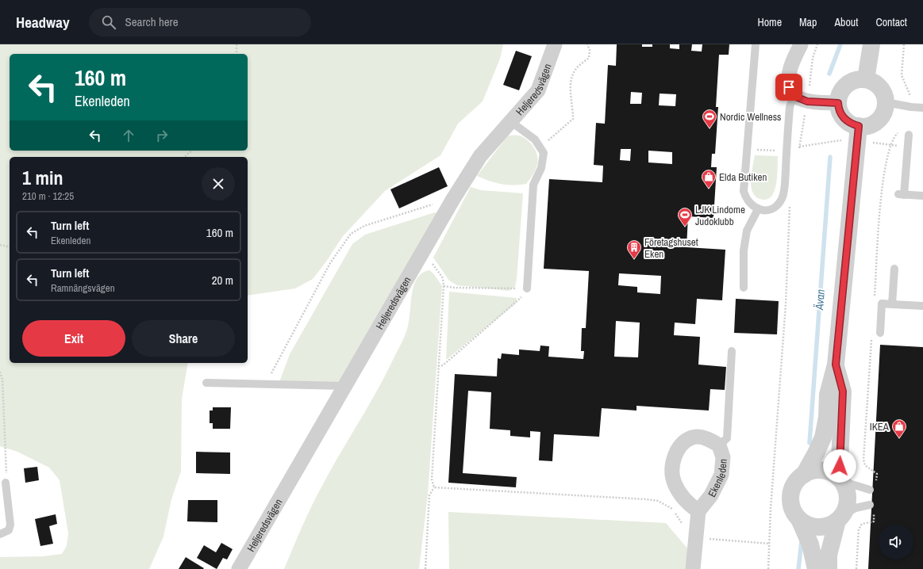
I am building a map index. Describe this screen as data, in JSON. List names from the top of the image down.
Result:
{
  "streets": {
    "street": ["Heljeredsvägen", "Ekenleden"]
  },
  "water": ["Ävan"],
  "places": {
    "sports": ["Nordic Wellness", "LJK Lindome Judoklubb"],
    "shop": ["Elda Butiken", "IKEA"],
    "building": ["Företagshuset Eken"]
  },
  "page": {
    "header": "Headway",
    "search": "Search here",
    "nav": [
      "Home",
      "Map",
      "About",
      "Contact"
    ],
    "turn": ["160 m", "Ekenleden"],
    "heading": ["1 min", "210 m · 12:25"],
    "list": [
      {
        "name": "Turn left",
        "note": "Ekenleden",
        "value": "160 m"
      },
      {
        "name": "Turn left",
        "note": "Ramnängsvägen",
        "value": "20 m"
      }
    ],
    "buttons": ["Exit", "Share"]
  }
}
